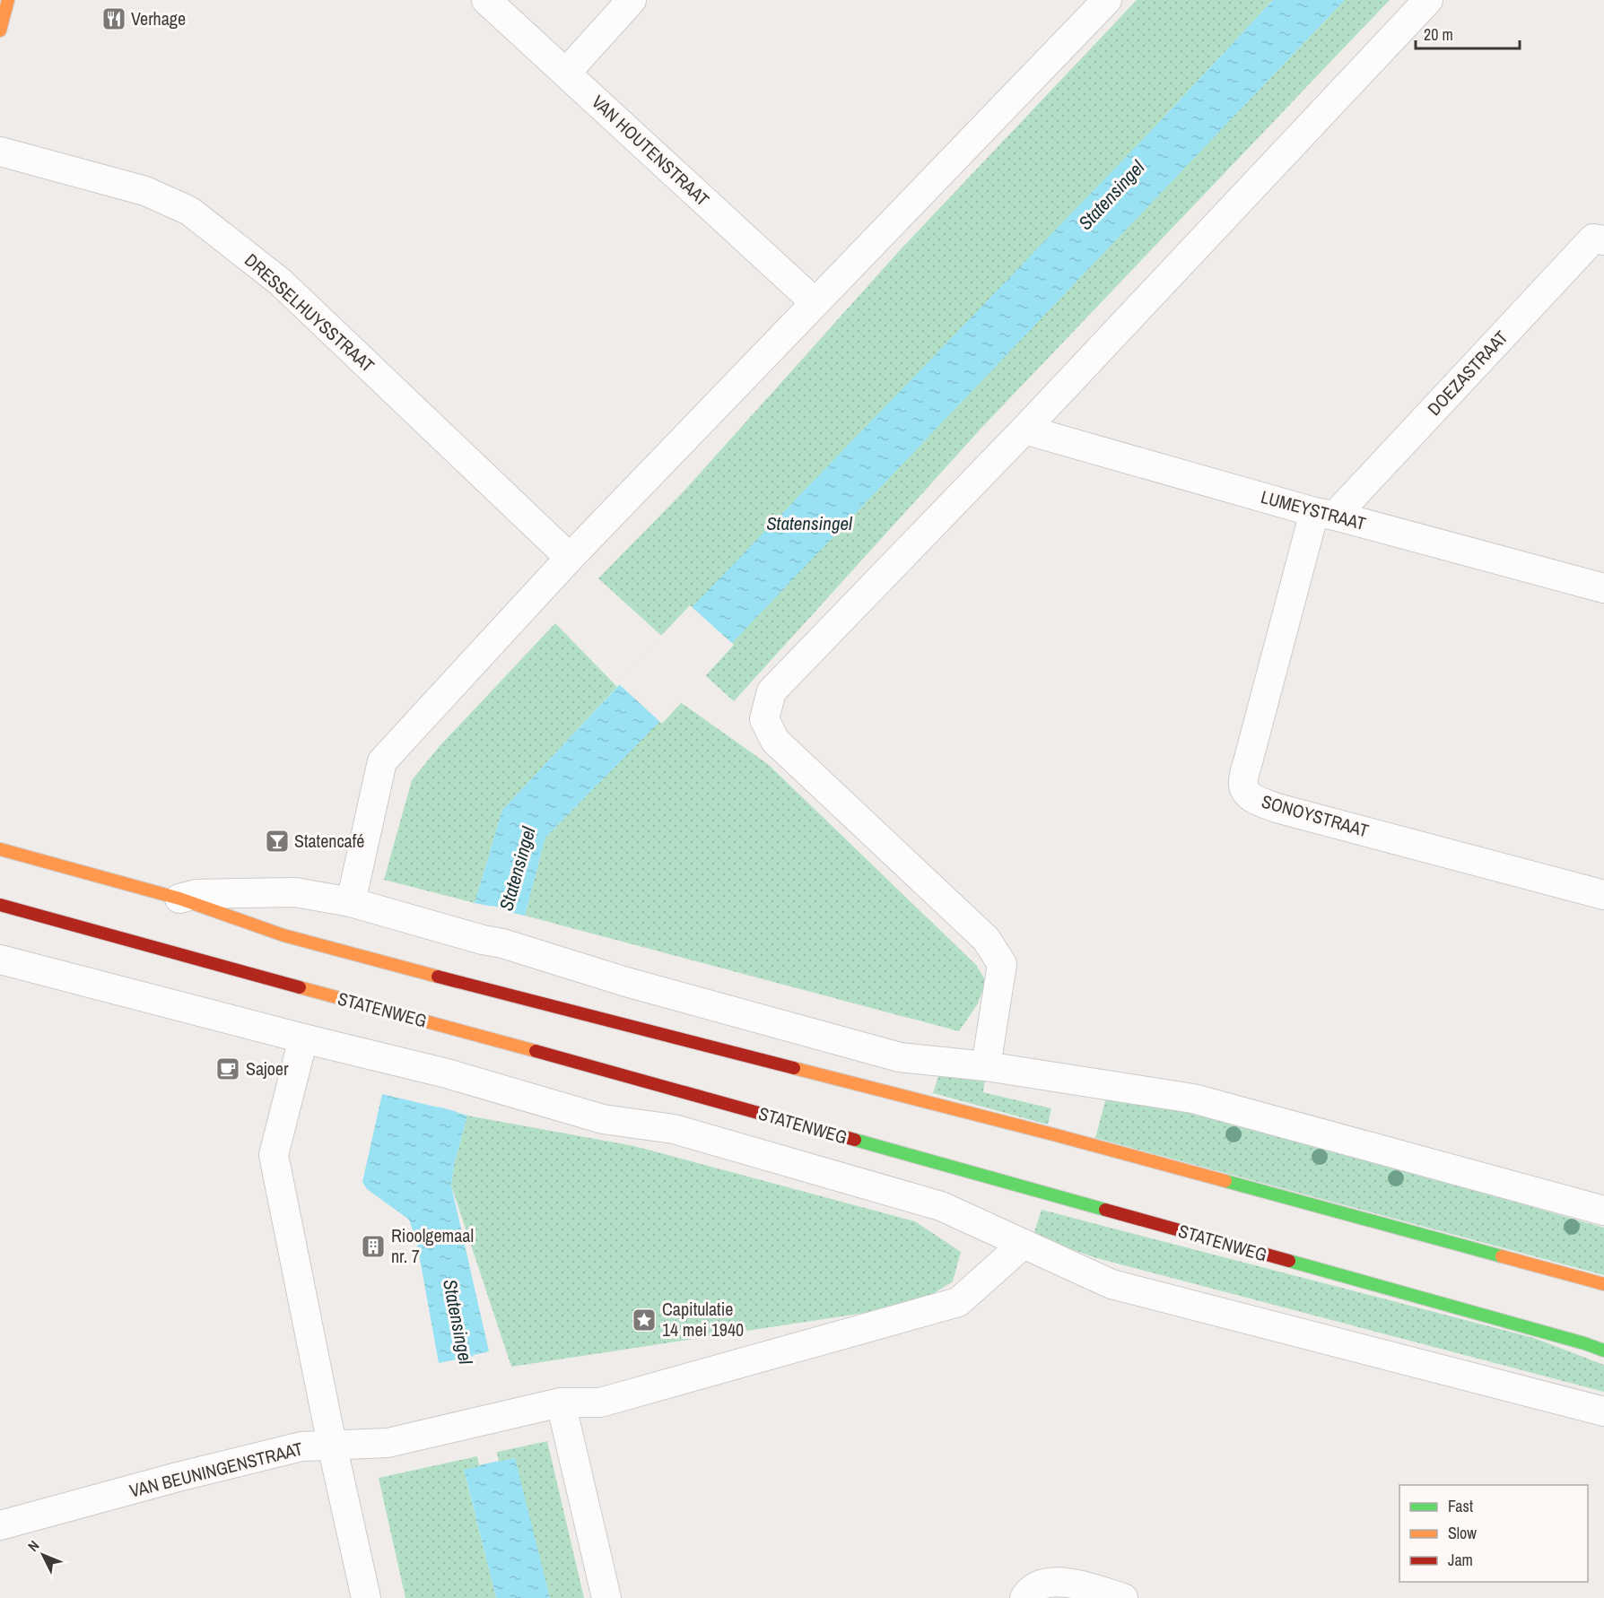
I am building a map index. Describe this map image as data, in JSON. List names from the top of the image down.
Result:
{
  "streets": {
    "main road": ["STATENWEG"],
    "street": [
      "VAN HOUTENSTRAAT",
      "DRESSELHUYSSTRAAT",
      "DOEZASTRAAT",
      "LUMEYSTRAAT",
      "SONOYSTRAAT",
      "VAN BEUNINGENSTRAAT"
    ]
  },
  "crossings": [
    ["DOEZASTRAAT", "LUMEYSTRAAT"],
    ["DOEZASTRAAT", "SONOYSTRAAT"],
    ["LUMEYSTRAAT", "SONOYSTRAAT"]
  ],
  "water": ["Statensingel"],
  "places": {
    "restaurant": ["Verhage"],
    "bar": ["Statencafé"],
    "cafe": ["Sajoer"],
    "building": ["Rioolgemaal nr. 7"],
    "place": ["Capitulatie 14 mei 1940"]
  },
  "legend": ["Fast", "Slow", "Jam"],
  "scale_bar": "20 m",
  "north": "top left"
}
